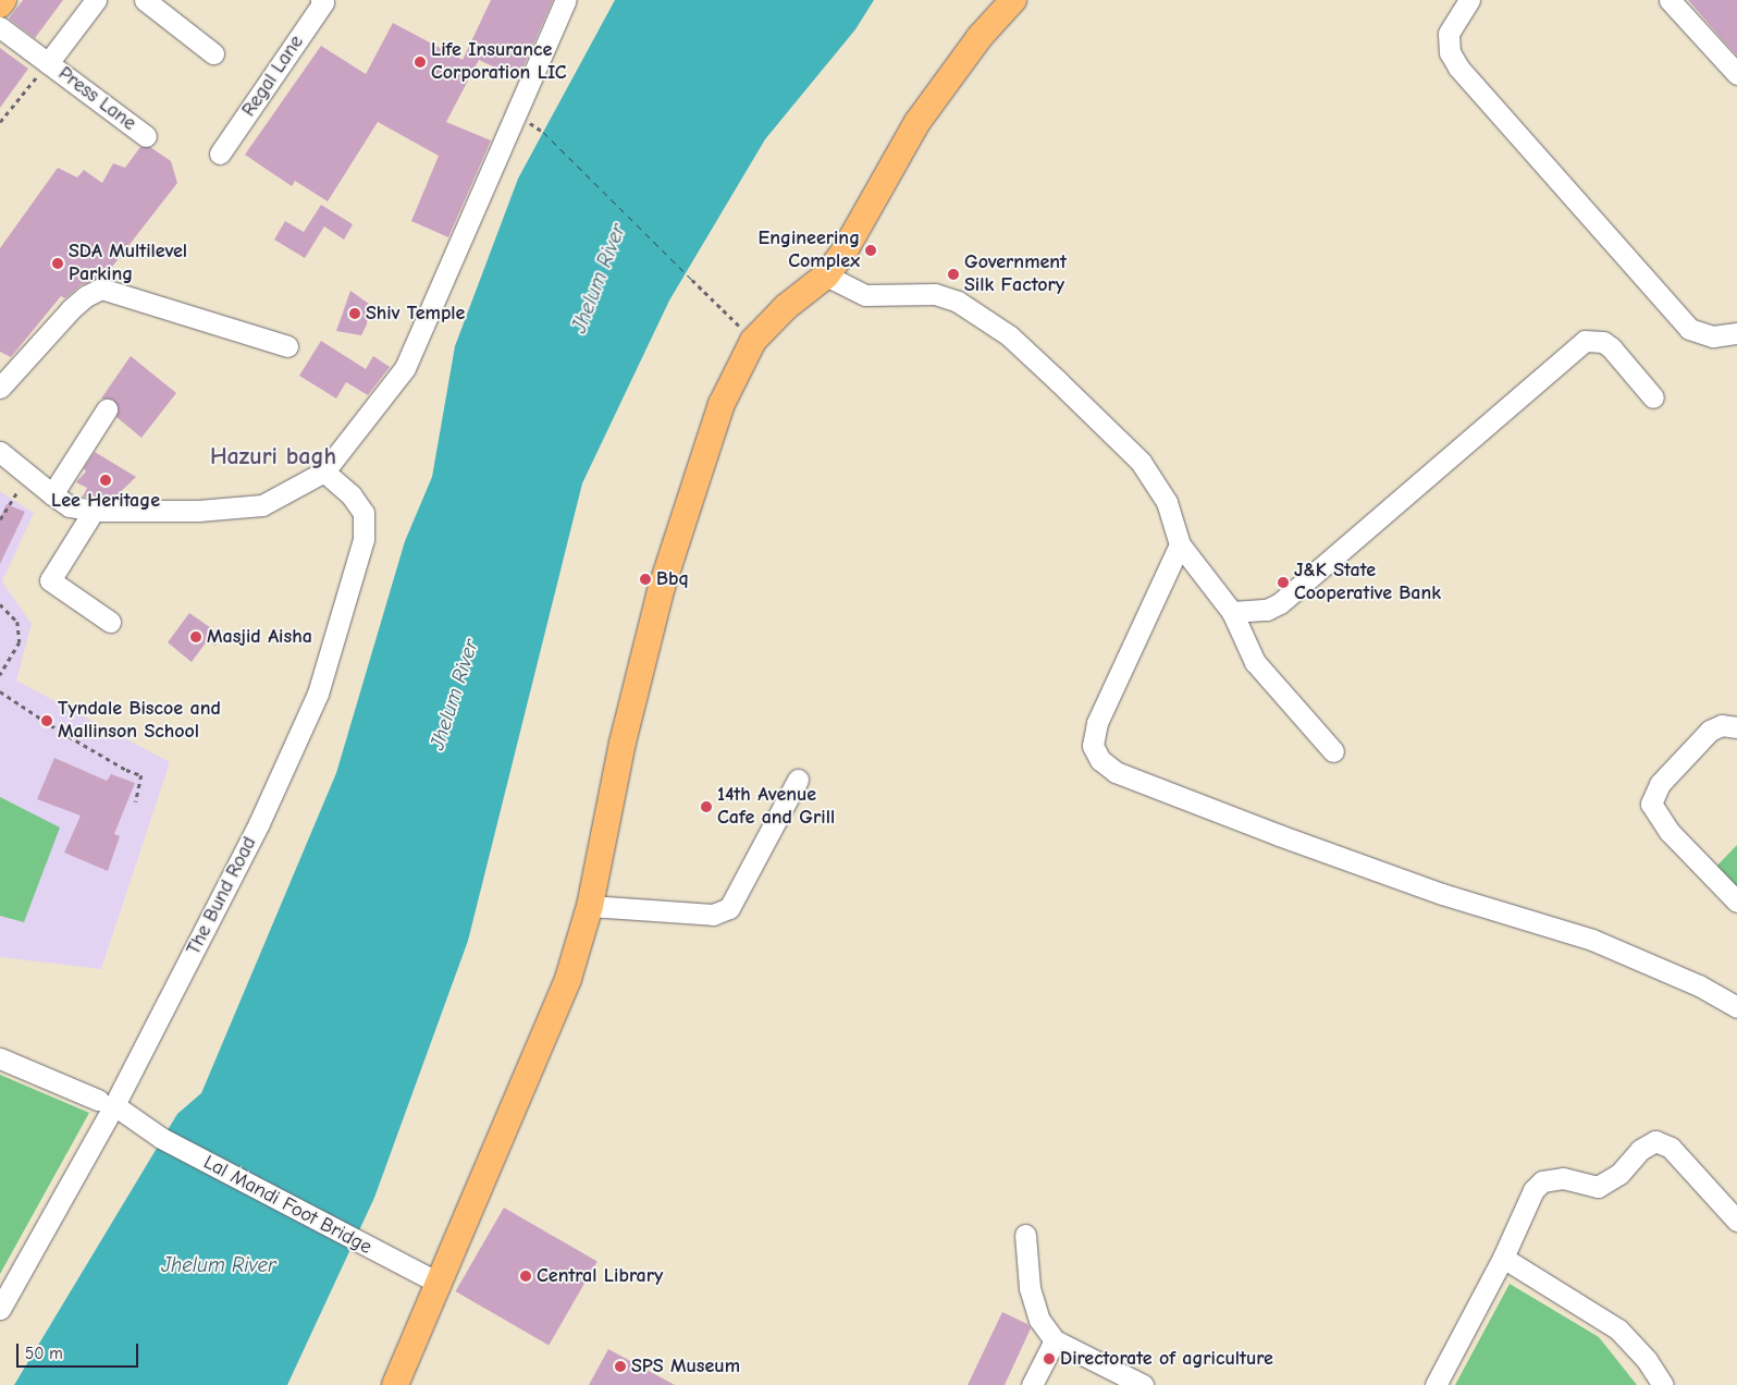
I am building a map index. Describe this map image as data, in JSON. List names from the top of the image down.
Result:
{
  "streets": {
    "street": [
      "Regal Lane",
      "Press Lane",
      "The Bund Road",
      "Lal Mandi Foot Bridge"
    ]
  },
  "crossings": [
    ["The Bund Road", "Lal Mandi Foot Bridge"]
  ],
  "districts": ["Hazuri bagh"],
  "water": ["Jhelum River"],
  "places": [
    "Life Insurance Corporation LIC",
    "Engineering Complex",
    "SDA Multilevel Parking",
    "Government Silk Factory",
    "Shiv Temple",
    "Lee Heritage",
    "Bbq",
    "J&K State Cooperative Bank",
    "Masjid Aisha",
    "Tyndale Biscoe and Mallinson School",
    "14th Avenue Cafe and Grill",
    "Central Library",
    "Directorate of agriculture",
    "SPS Museum"
  ],
  "scale_bar": "50 m"
}
